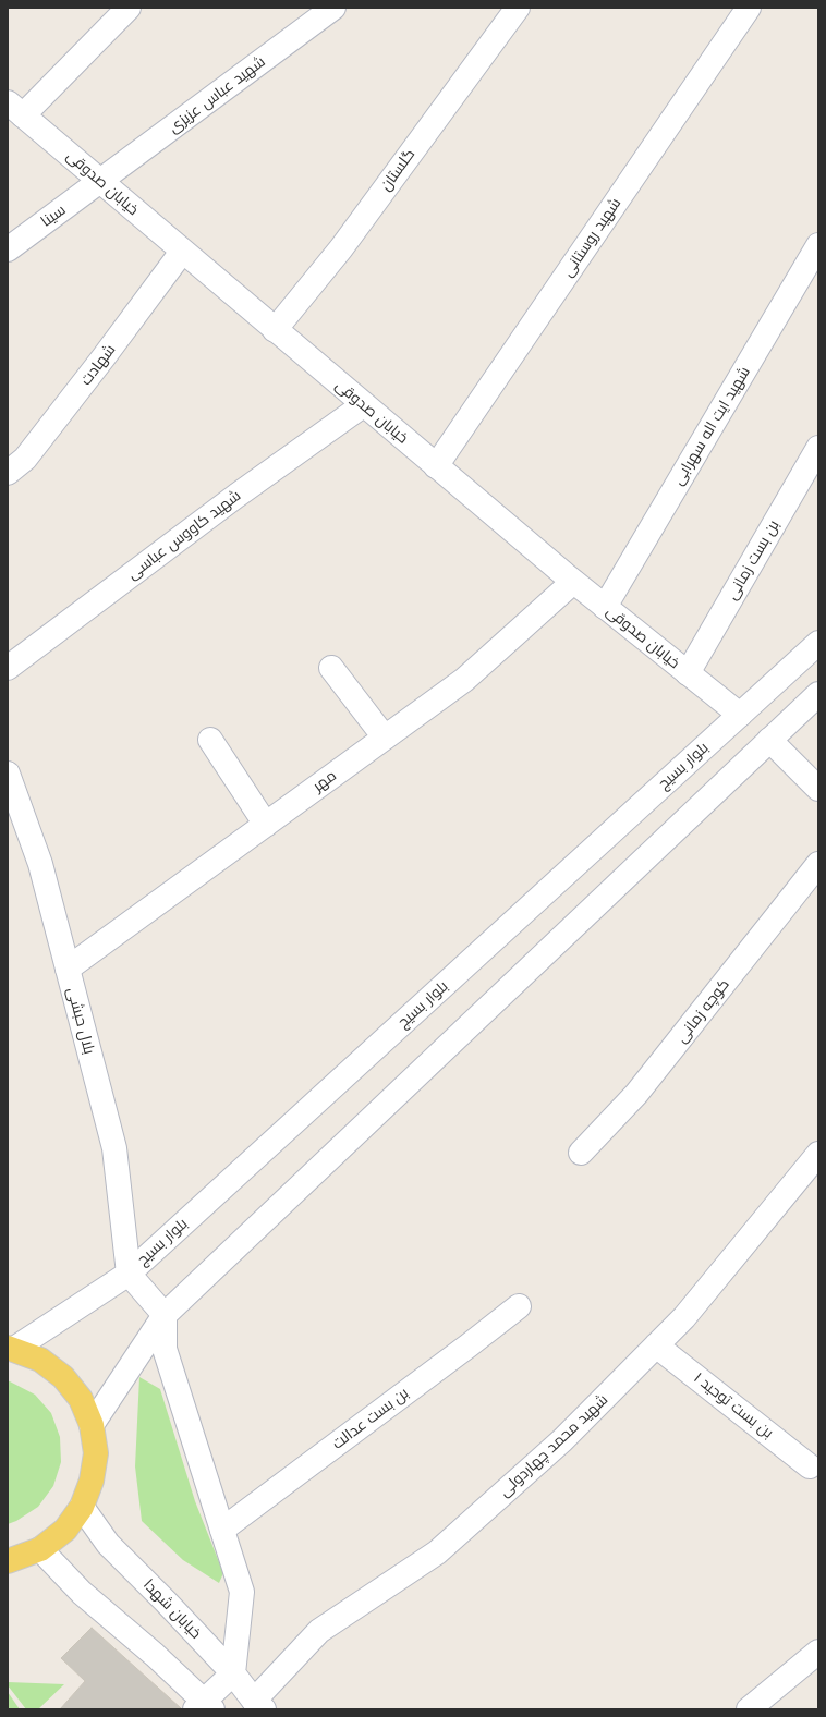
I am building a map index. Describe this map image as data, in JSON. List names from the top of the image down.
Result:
{
  "streets": {
    "street": [
      "شهید عباس عزیزی",
      "گلستان",
      "خیابان صدوقی",
      "سینا",
      "شهید روستانی",
      "شهادت",
      "شهید ایت اله سهرابی",
      "شهید کاووس عباسی",
      "بن بست زمانی",
      "بلوار بسیج",
      "مهر",
      "کوچه زمانی",
      "بلال حبشی",
      "بن بست توحید ۱",
      "بن بست عدالت",
      "شهید محمد چهاردولی",
      "خیابان شهدا"
    ]
  },
  "crossings": [
    ["شهید عباس عزیزی", "خیابان صدوقی"],
    ["شهید عباس عزیزی", "سینا"],
    ["گلستان", "خیابان صدوقی"],
    ["خیابان صدوقی", "سینا"],
    ["خیابان صدوقی", "شهید روستانی"],
    ["خیابان صدوقی", "شهادت"],
    ["خیابان صدوقی", "شهید ایت اله سهرابی"],
    ["خیابان صدوقی", "شهید کاووس عباسی"],
    ["خیابان صدوقی", "بن بست زمانی"],
    ["خیابان صدوقی", "بلوار بسیج"],
    ["خیابان صدوقی", "مهر"],
    ["بلوار بسیج", "بلال حبشی"],
    ["مهر", "بلال حبشی"],
    ["بن بست توحید ۱", "شهید محمد چهاردولی"],
    ["شهید محمد چهاردولی", "خیابان شهدا"]
  ]
}
